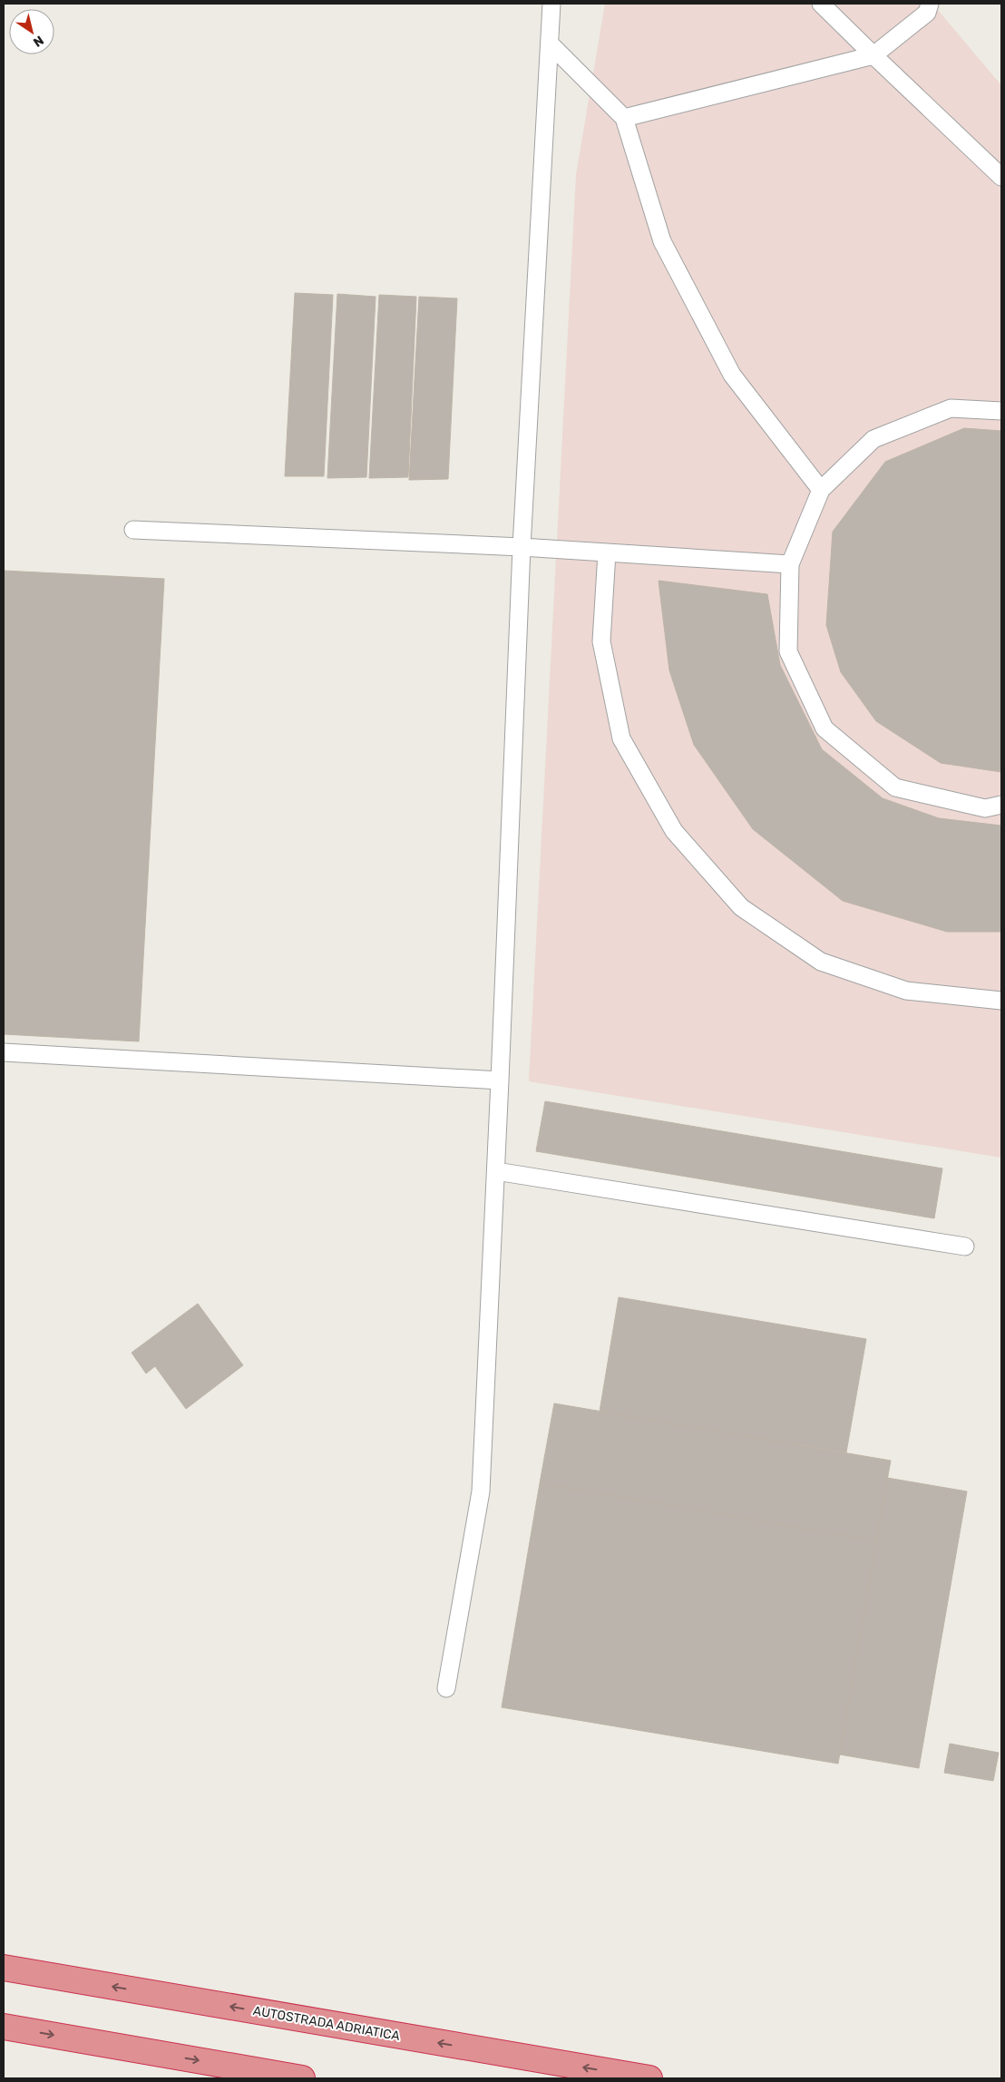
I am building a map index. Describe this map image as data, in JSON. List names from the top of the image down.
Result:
{
  "streets": {
    "highway": ["AUTOSTRADA ADRIATICA"]
  },
  "north": "bottom right"
}
